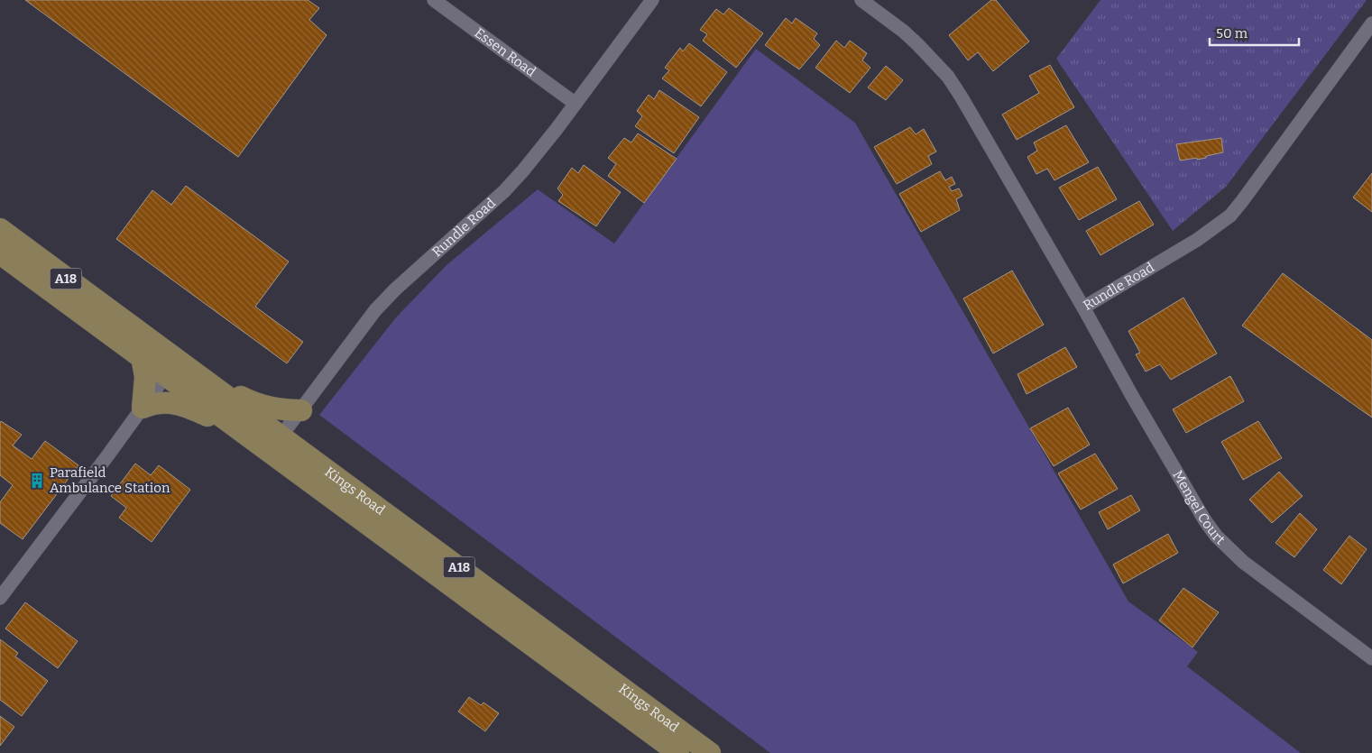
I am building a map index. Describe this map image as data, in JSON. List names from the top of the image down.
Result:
{
  "streets": {
    "main road": ["A18", "Kings Road"],
    "street": ["Essen Road", "Rundle Road", "Mengel Court"]
  },
  "crossings": [
    ["Essen Road", "Rundle Road"],
    ["Rundle Road", "Kings Road"],
    ["Rundle Road", "Mengel Court"]
  ],
  "places": {
    "building": ["Parafield Ambulance Station"]
  },
  "scale_bar": "50 m"
}
